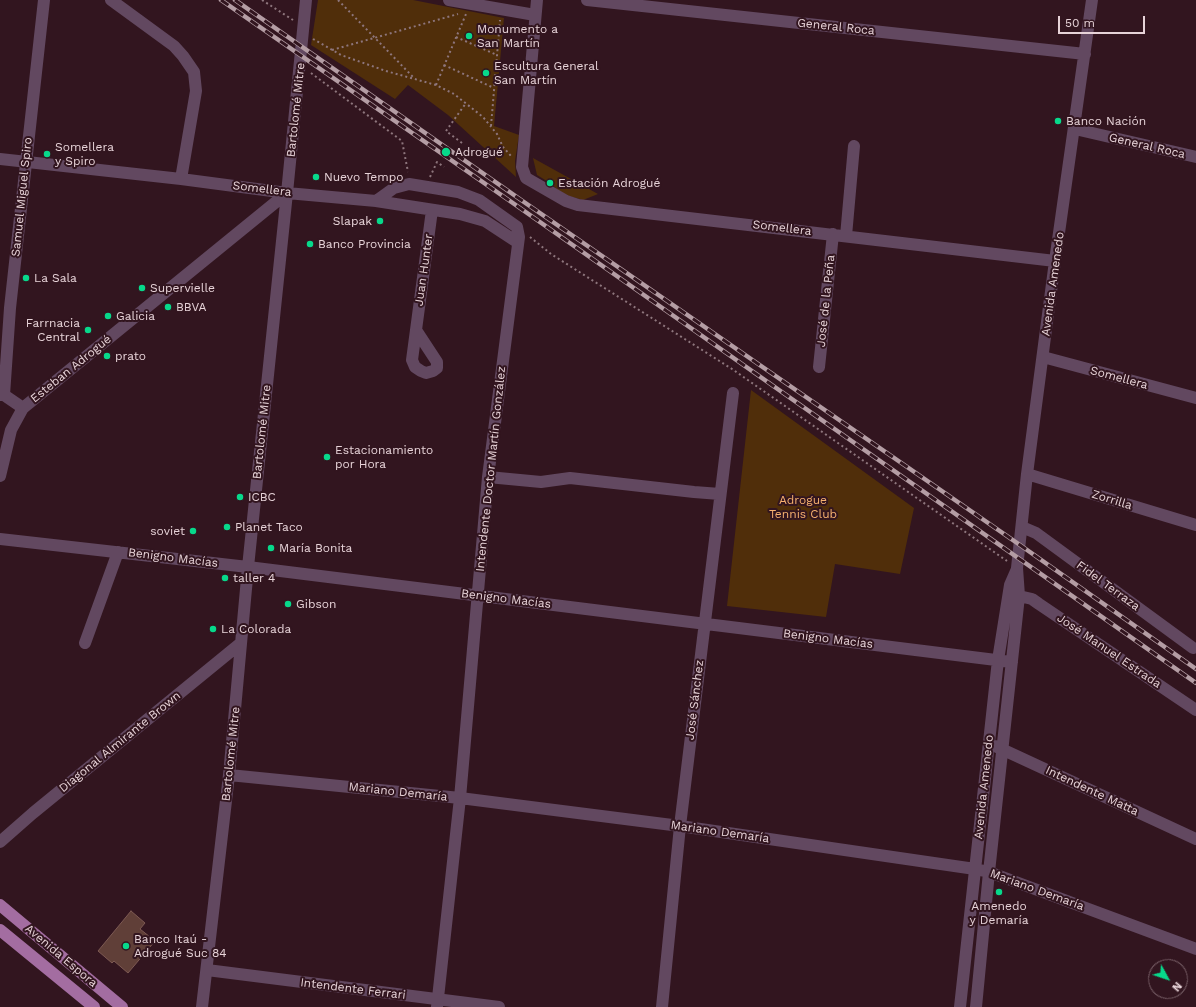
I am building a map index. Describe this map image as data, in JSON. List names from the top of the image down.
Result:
{
  "streets": {
    "main road": ["Avenida Espora"],
    "street": [
      "General Roca",
      "Bartolomé Mitre",
      "Somellera",
      "Samuel Miguel Spiro",
      "Juan Hunter",
      "Avenida Amenedo",
      "José de la Peña",
      "Esteban Adrogué",
      "Intendente Doctor Martín González",
      "Zorrilla",
      "Benigno Macías",
      "Fidel Terraza",
      "José Manuel Estrada",
      "José Sánchez",
      "Diagonal Almirante Brown",
      "Intendente Matta",
      "Mariano Demaría",
      "Intendente Ferrari"
    ]
  },
  "crossings": [
    ["General Roca", "Avenida Amenedo"],
    ["Bartolomé Mitre", "Somellera"],
    ["Bartolomé Mitre", "Esteban Adrogué"],
    ["Bartolomé Mitre", "Benigno Macías"],
    ["Bartolomé Mitre", "Diagonal Almirante Brown"],
    ["Bartolomé Mitre", "Mariano Demaría"],
    ["Bartolomé Mitre", "Intendente Ferrari"],
    ["Somellera", "Samuel Miguel Spiro"],
    ["Somellera", "Juan Hunter"],
    ["Somellera", "Avenida Amenedo"],
    ["Somellera", "José de la Peña"],
    ["Somellera", "Esteban Adrogué"],
    ["Somellera", "Intendente Doctor Martín González"],
    ["Avenida Amenedo", "Zorrilla"],
    ["Avenida Amenedo", "Benigno Macías"],
    ["Avenida Amenedo", "Fidel Terraza"],
    ["Avenida Amenedo", "José Manuel Estrada"],
    ["Avenida Amenedo", "Intendente Matta"],
    ["Avenida Amenedo", "Mariano Demaría"],
    ["Intendente Doctor Martín González", "Benigno Macías"],
    ["Intendente Doctor Martín González", "Mariano Demaría"],
    ["Intendente Doctor Martín González", "Intendente Ferrari"],
    ["Benigno Macías", "José Sánchez"],
    ["José Sánchez", "Mariano Demaría"]
  ],
  "parks": ["Adrogue Tennis Club"],
  "places": [
    "Monumento a San Martín",
    "Escultura General San Martín",
    "Banco Nación",
    "Adrogué",
    "Somellera y Spiro",
    "Nuevo Tempo",
    "Estación Adrogué",
    "Slapak",
    "Banco Provincia",
    "La Sala",
    "Supervielle",
    "BBVA",
    "Galicia",
    "Farrnacia Central",
    "prato",
    "Estacionamiento por Hora",
    "ICBC",
    "Planet Taco",
    "soviet",
    "María Bonita",
    "taller 4",
    "Gibson",
    "La Colorada",
    "Amenedo y Demaría",
    "Banco Itaú - Adrogué Suc 84"
  ],
  "scale_bar": "50 m",
  "north": "bottom right"
}
